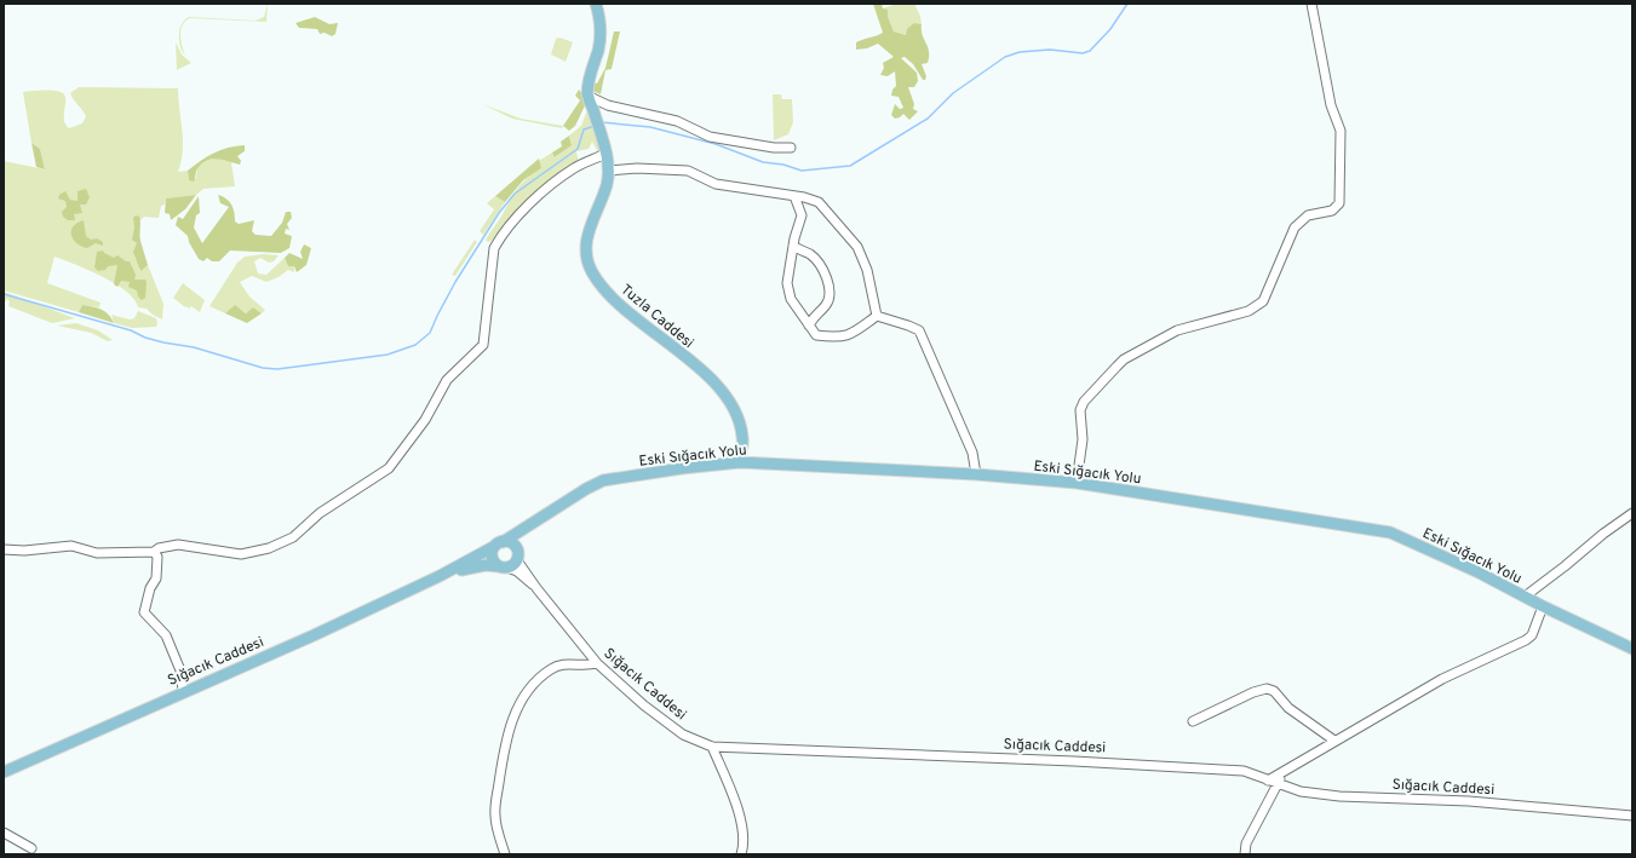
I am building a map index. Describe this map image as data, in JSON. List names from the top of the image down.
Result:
{
  "streets": {
    "main road": ["Tuzla Caddesi", "Eski Sığacık Yolu", "Sığacık Caddesi"]
  },
  "crossings": [
    ["Tuzla Caddesi", "Eski Sığacık Yolu"],
    ["Eski Sığacık Yolu", "Sığacık Caddesi"]
  ]
}
